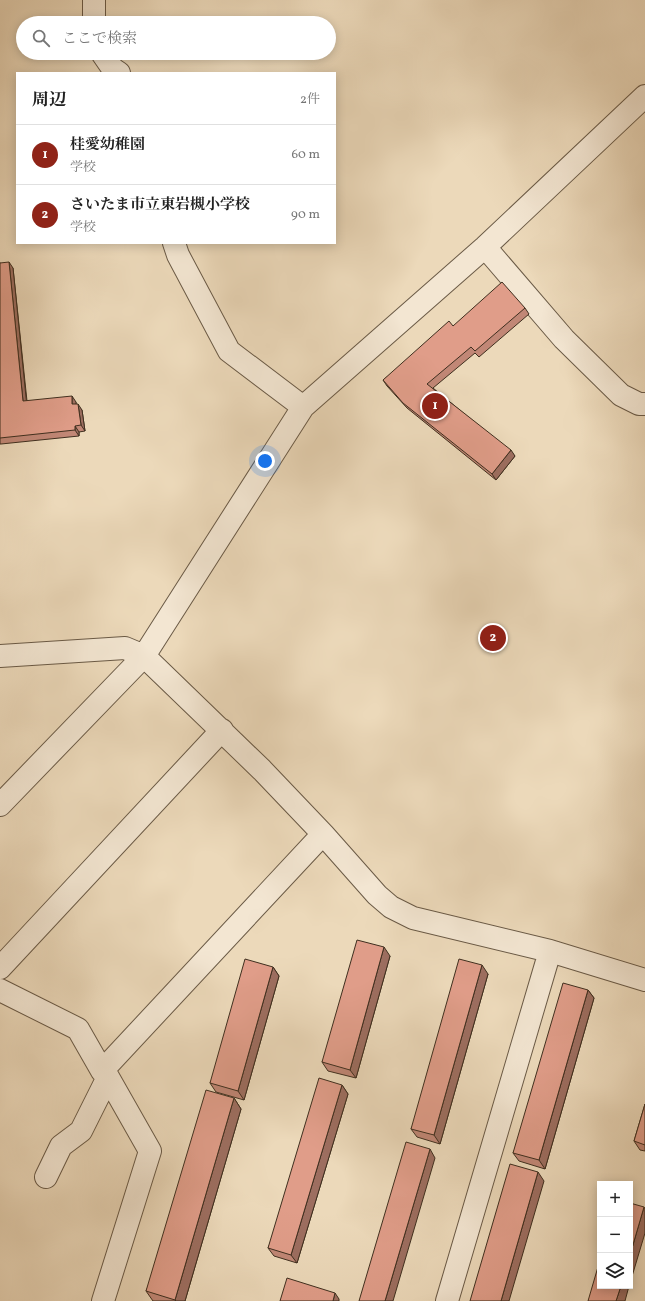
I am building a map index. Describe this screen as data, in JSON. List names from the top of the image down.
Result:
{
  "page": {
    "search": "ここで検索",
    "heading": ["周辺", "2件"],
    "list": [
      {
        "mark": "1",
        "name": "桂愛幼稚園",
        "note": "学校",
        "value": "60 m"
      },
      {
        "mark": "2",
        "name": "さいたま市立東岩槻小学校",
        "note": "学校",
        "value": "90 m"
      }
    ],
    "pins": ["1", "2"],
    "map_buttons": ["+", "−"]
  }
}
